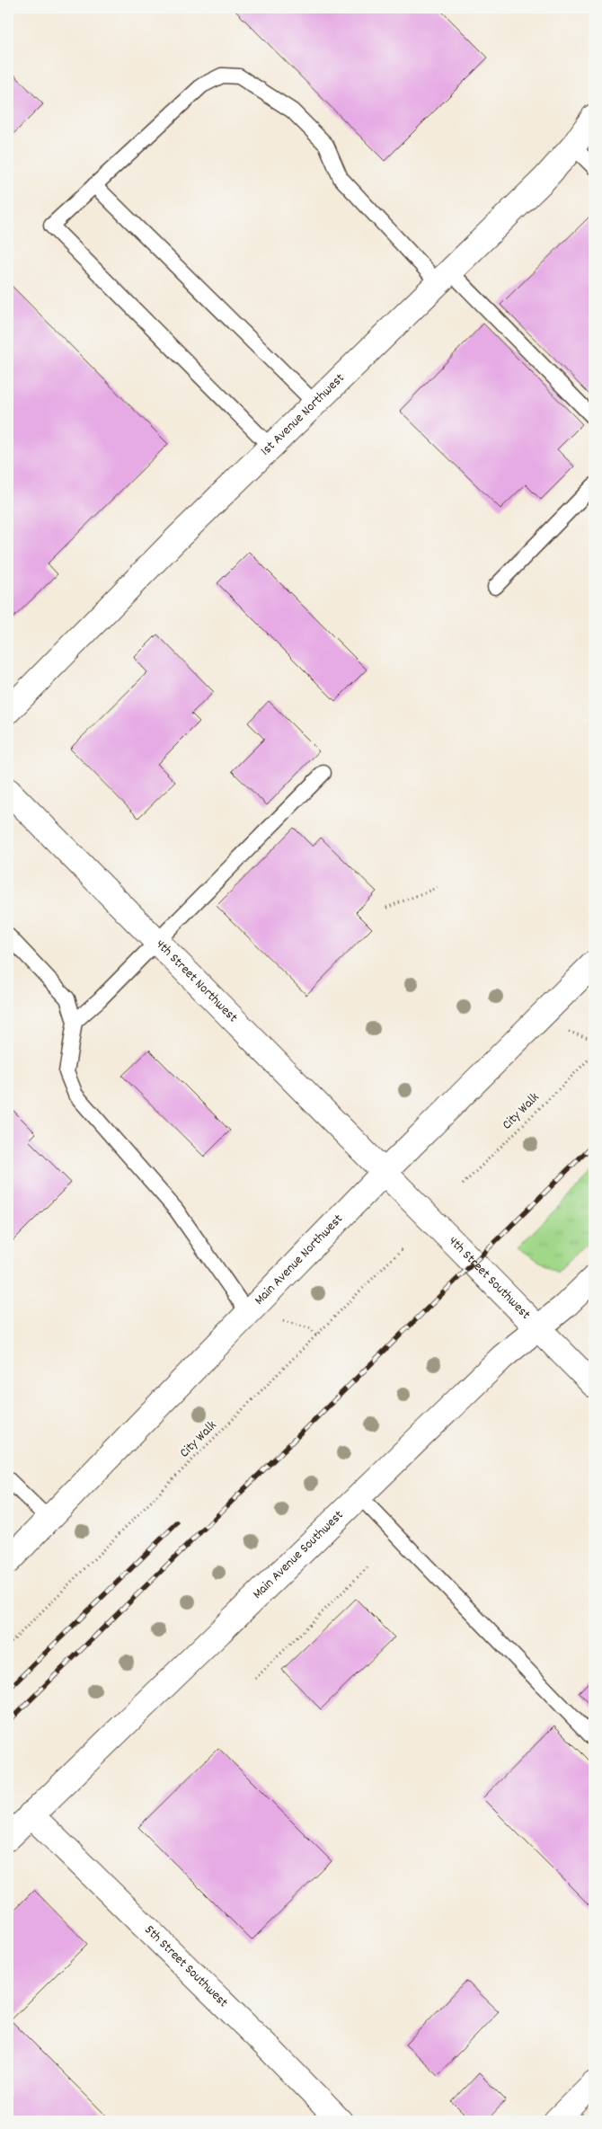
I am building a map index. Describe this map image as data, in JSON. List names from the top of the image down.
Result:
{
  "streets": {
    "street": [
      "1st Avenue Northwest",
      "4th Street Northwest",
      "Main Avenue Northwest",
      "4th Street Southwest",
      "Main Avenue Southwest",
      "5th Street Southwest"
    ],
    "path": ["City Walk"]
  },
  "crossings": [
    ["4th Street Northwest", "Main Avenue Northwest"],
    ["4th Street Northwest", "4th Street Southwest"],
    ["Main Avenue Northwest", "4th Street Southwest"],
    ["4th Street Southwest", "Main Avenue Southwest"],
    ["Main Avenue Southwest", "5th Street Southwest"]
  ]
}
